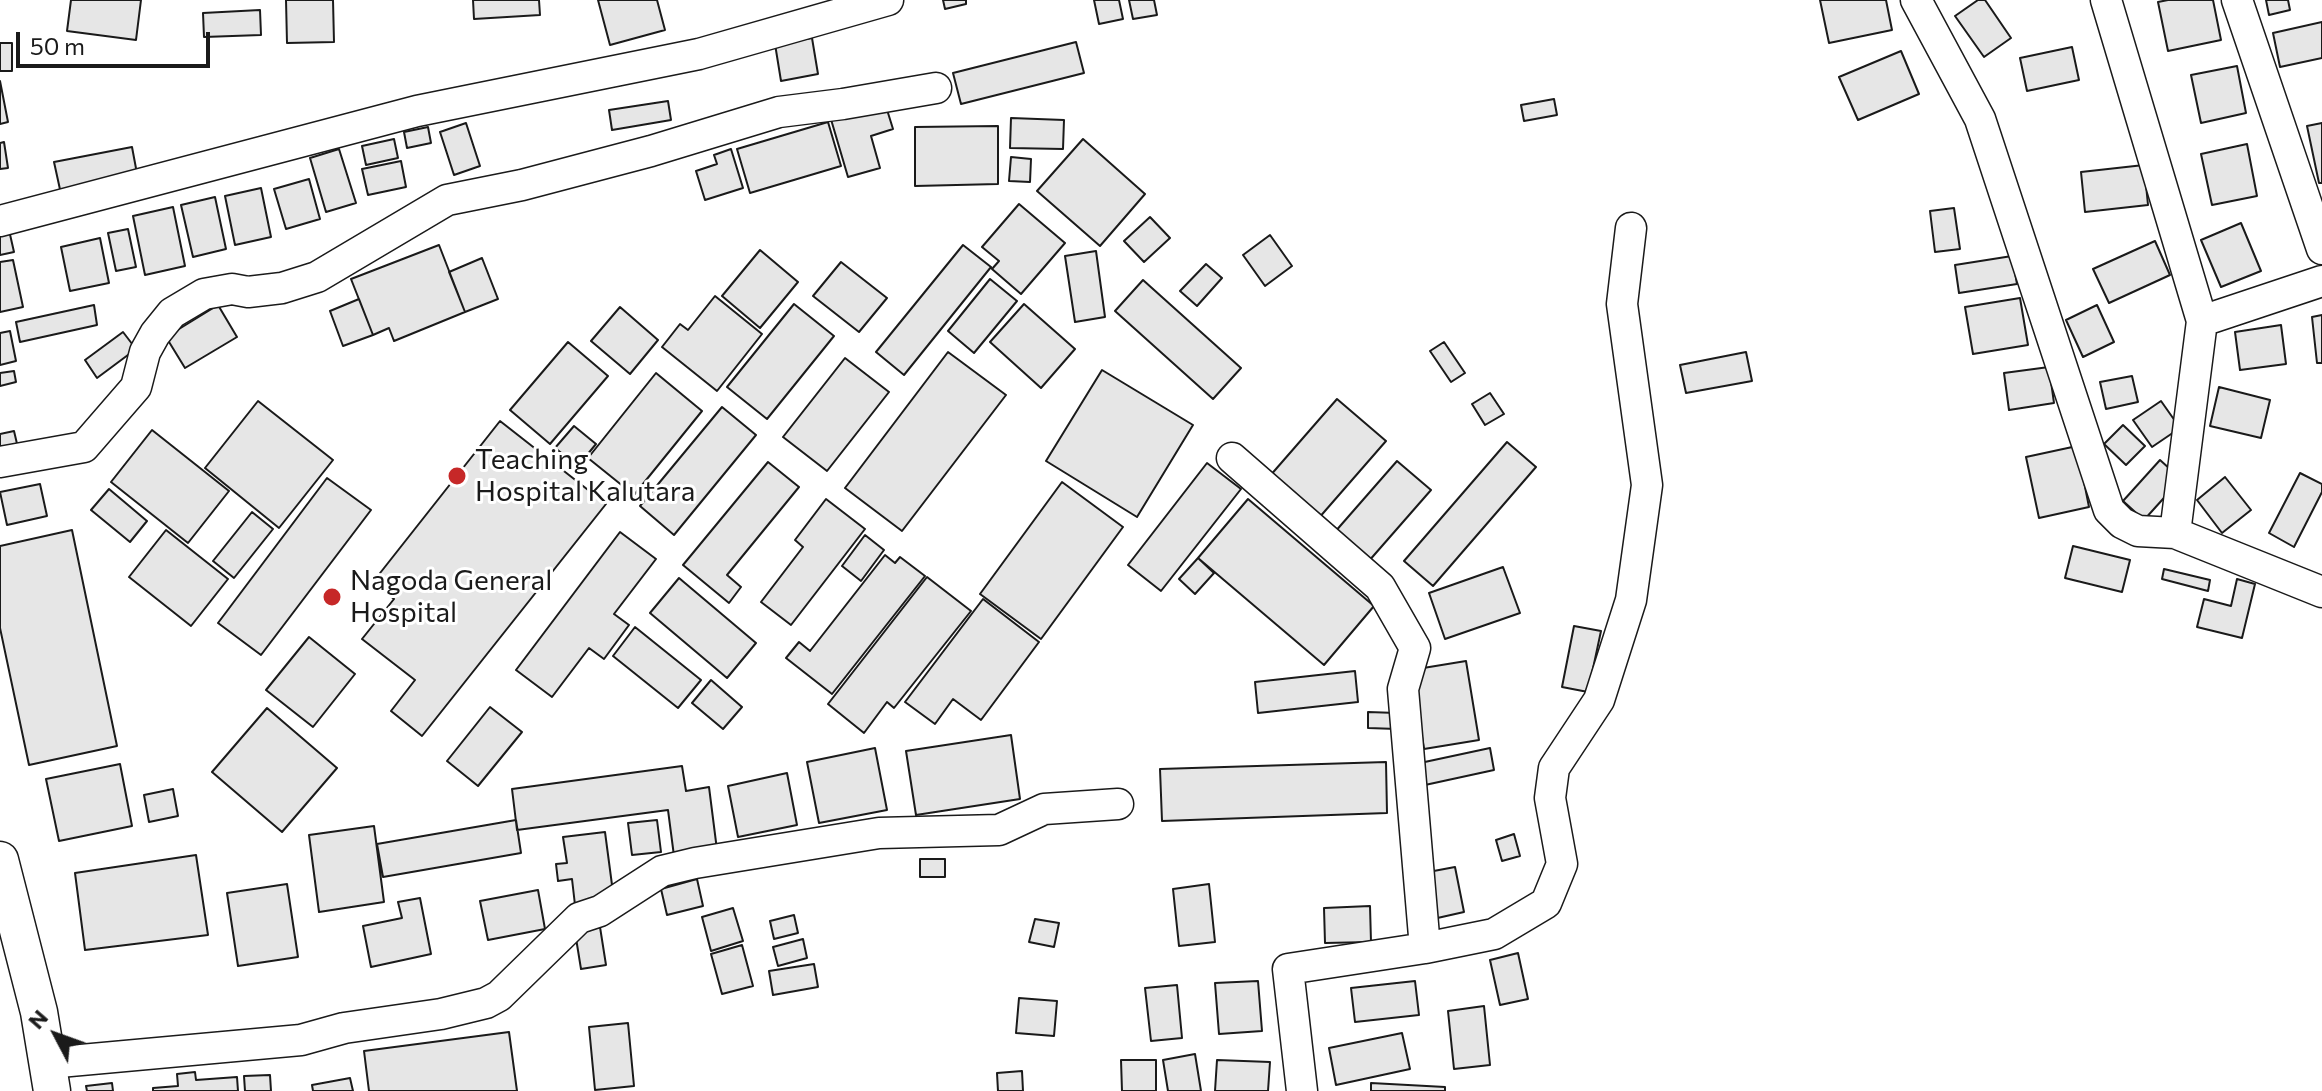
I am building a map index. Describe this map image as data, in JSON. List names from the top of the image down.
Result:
{
  "places": ["Teaching Hospital Kalutara", "Nagoda General Hospital"],
  "scale_bar": "50 m",
  "north": "top left"
}
